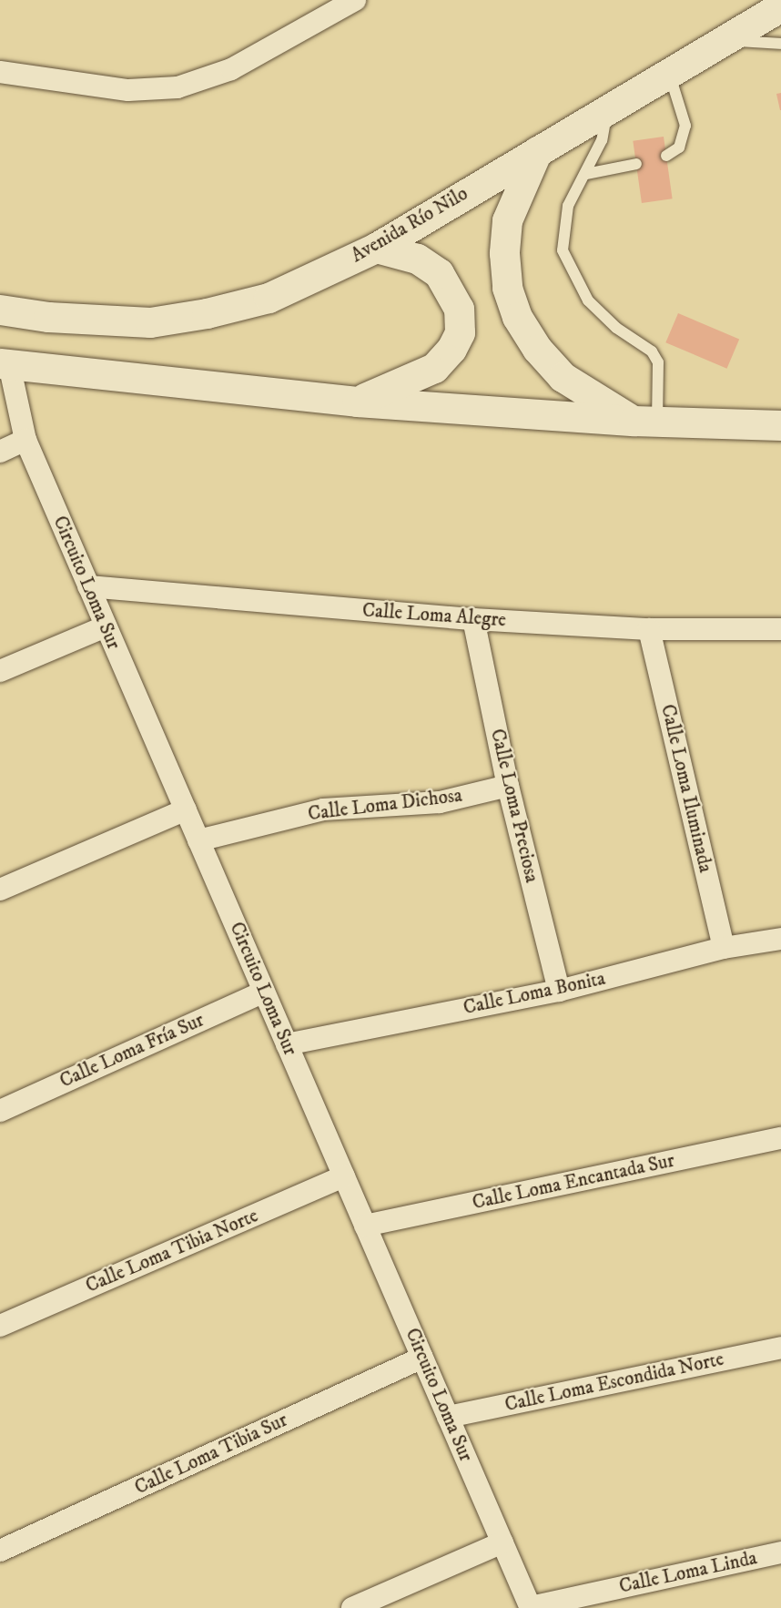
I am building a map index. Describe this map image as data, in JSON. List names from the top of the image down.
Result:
{
  "streets": {
    "main road": ["Avenida Río Nilo"],
    "street": [
      "Circuito Loma Sur",
      "Calle Loma Alegre",
      "Calle Loma Iluminada",
      "Calle Loma Dichosa",
      "Calle Loma Preciosa",
      "Calle Loma Bonita",
      "Calle Loma Fría Sur",
      "Calle Loma Encantada Sur",
      "Calle Loma Tibia Norte",
      "Calle Loma Escondida Norte",
      "Calle Loma Tibia Sur",
      "Calle Loma Linda"
    ]
  },
  "crossings": [
    ["Circuito Loma Sur", "Calle Loma Alegre"],
    ["Circuito Loma Sur", "Calle Loma Dichosa"],
    ["Circuito Loma Sur", "Calle Loma Bonita"],
    ["Circuito Loma Sur", "Calle Loma Fría Sur"],
    ["Circuito Loma Sur", "Calle Loma Encantada Sur"],
    ["Circuito Loma Sur", "Calle Loma Tibia Norte"],
    ["Circuito Loma Sur", "Calle Loma Escondida Norte"],
    ["Circuito Loma Sur", "Calle Loma Tibia Sur"],
    ["Circuito Loma Sur", "Calle Loma Linda"],
    ["Calle Loma Alegre", "Calle Loma Iluminada"],
    ["Calle Loma Alegre", "Calle Loma Preciosa"],
    ["Calle Loma Iluminada", "Calle Loma Bonita"],
    ["Calle Loma Dichosa", "Calle Loma Preciosa"],
    ["Calle Loma Preciosa", "Calle Loma Bonita"]
  ]
}
